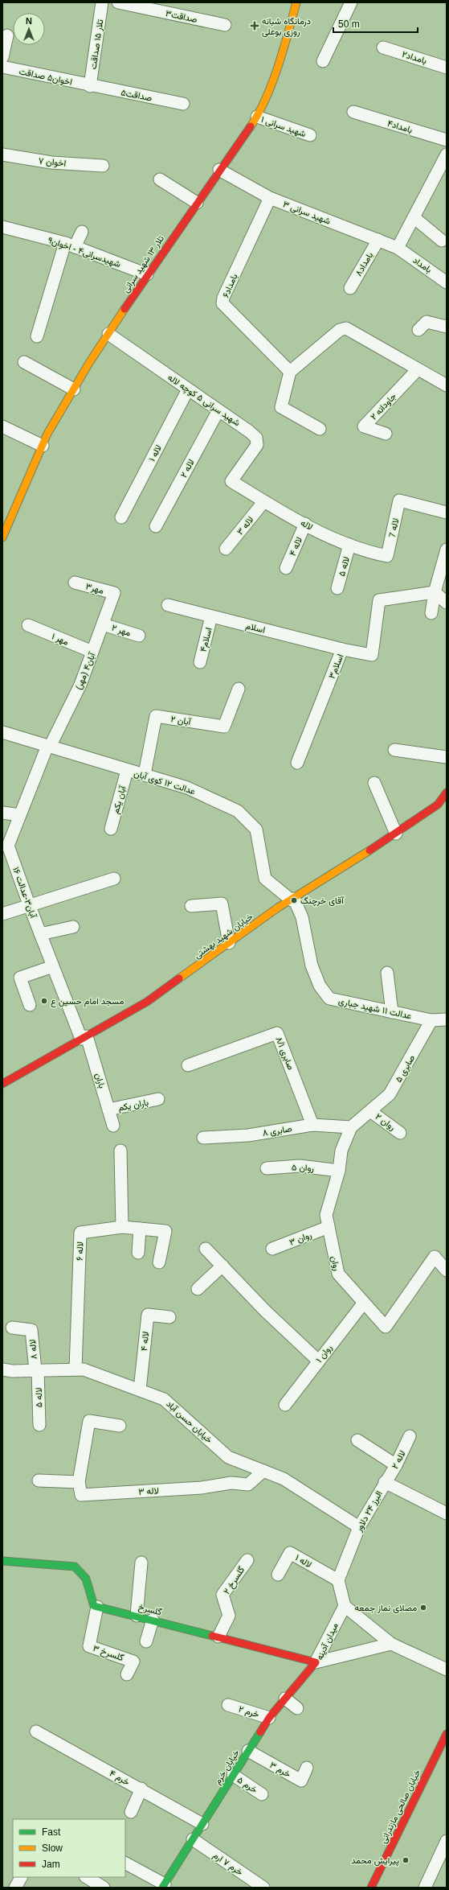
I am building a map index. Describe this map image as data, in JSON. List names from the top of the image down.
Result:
{
  "streets": {
    "street": [
      "صداقت۳",
      "تلار ۱۵ صداقت",
      "بامداد۲",
      "اخوان۵ صداقت",
      "صداقت۵",
      "شهید سرانی ۱",
      "بامداد۴",
      "اخوان ۷",
      "شهید سرانی ۳",
      "شهیدسرانی۴ - اخوان۹",
      "تلار ۱۳ شهید سرانی",
      "بامداد۸",
      "بامداد",
      "بامداد۶",
      "شهید سرانی ۵ کوچه لاله",
      "جاودانه ۲",
      "لاله ۱",
      "لاله ۲",
      "لاله",
      "لاله ۳",
      "لاله 7",
      "لاله ۴",
      "لاله ۵",
      "مهر۳",
      "اسلام",
      "مهر ۲",
      "مهر ۱",
      "اسلام۴",
      "اسلام۳",
      "آبان۴ (مهر)",
      "آبان ۲",
      "عدالت ۱۲ کوی آبان",
      "آبان یکم",
      "آبان۳-عدالت ۱۶",
      "خیابان شهید بهشتی",
      "عدالت ۱۱ شهید جباری",
      "صابری ۸/۱",
      "صابری ۵",
      "باران",
      "باران یکم",
      "روان ۲",
      "صابری ۸",
      "روان ۵",
      "روان ۳",
      "لاله ۶",
      "روان",
      "لاله ۸",
      "روان ۱",
      "خیابان حسن آباد",
      "البرز ۲۴ دلاور",
      "گلسرخ ۲",
      "گلسرخ",
      "میدان آدینه",
      "گلسرخ ۳",
      "خرم ۲",
      "خیابان خرم",
      "خرم ۳",
      "خرم ۴",
      "خرم ۵",
      "خیابان صالحی مازندرانی",
      "خرم ۷ ارم"
    ]
  },
  "crossings": [
    ["تلار ۱۵ صداقت", "اخوان۵ صداقت"],
    ["تلار ۱۵ صداقت", "صداقت۵"],
    ["اخوان۵ صداقت", "صداقت۵"],
    ["شهید سرانی ۱", "تلار ۱۳ شهید سرانی"],
    ["شهید سرانی ۳", "تلار ۱۳ شهید سرانی"],
    ["شهید سرانی ۳", "بامداد۸"],
    ["شهید سرانی ۳", "بامداد"],
    ["شهید سرانی ۳", "بامداد۶"],
    ["شهیدسرانی۴ - اخوان۹", "تلار ۱۳ شهید سرانی"],
    ["تلار ۱۳ شهید سرانی", "شهید سرانی ۵ کوچه لاله"],
    ["شهید سرانی ۵ کوچه لاله", "لاله ۱"],
    ["شهید سرانی ۵ کوچه لاله", "لاله ۲"],
    ["شهید سرانی ۵ کوچه لاله", "لاله"],
    ["لاله ۱", "البرز ۲۴ دلاور"],
    ["لاله ۲", "البرز ۲۴ دلاور"],
    ["لاله", "لاله ۳"],
    ["لاله", "لاله 7"],
    ["لاله", "لاله ۴"],
    ["لاله", "لاله ۵"],
    ["لاله ۳", "خیابان حسن آباد"],
    ["لاله ۴", "خیابان حسن آباد"],
    ["لاله ۵", "لاله ۸"],
    ["لاله ۵", "خیابان حسن آباد"],
    ["مهر۳", "آبان۴ (مهر)"],
    ["اسلام", "اسلام۴"],
    ["اسلام", "اسلام۳"],
    ["مهر ۲", "آبان۴ (مهر)"],
    ["مهر ۱", "آبان۴ (مهر)"],
    ["آبان۴ (مهر)", "عدالت ۱۲ کوی آبان"],
    ["آبان۴ (مهر)", "آبان۳-عدالت ۱۶"],
    ["آبان ۲", "عدالت ۱۲ کوی آبان"],
    ["عدالت ۱۲ کوی آبان", "آبان یکم"],
    ["عدالت ۱۲ کوی آبان", "آبان۳-عدالت ۱۶"],
    ["عدالت ۱۲ کوی آبان", "خیابان شهید بهشتی"],
    ["عدالت ۱۲ کوی آبان", "عدالت ۱۱ شهید جباری"],
    ["آبان۳-عدالت ۱۶", "خیابان شهید بهشتی"],
    ["آبان۳-عدالت ۱۶", "باران"],
    ["خیابان شهید بهشتی", "عدالت ۱۱ شهید جباری"],
    ["خیابان شهید بهشتی", "باران"],
    ["عدالت ۱۱ شهید جباری", "صابری ۵"],
    ["صابری ۸/۱", "صابری ۸"],
    ["صابری ۵", "روان ۲"],
    ["صابری ۵", "روان"],
    ["باران", "باران یکم"],
    ["روان ۲", "روان"],
    ["صابری ۸", "روان"],
    ["روان ۵", "روان"],
    ["روان ۳", "روان"],
    ["لاله ۶", "خیابان حسن آباد"],
    ["روان", "روان ۱"],
    ["لاله ۸", "خیابان حسن آباد"],
    ["خیابان حسن آباد", "البرز ۲۴ دلاور"],
    ["گلسرخ ۲", "گلسرخ"],
    ["گلسرخ", "میدان آدینه"],
    ["گلسرخ", "گلسرخ ۳"],
    ["گلسرخ", "خیابان خرم"],
    ["میدان آدینه", "خیابان خرم"],
    ["خرم ۲", "خیابان خرم"],
    ["خیابان خرم", "خرم ۳"],
    ["خیابان خرم", "خرم ۴"],
    ["خیابان خرم", "خرم ۵"],
    ["خیابان خرم", "خرم ۷ ارم"]
  ],
  "places": {
    "health": ["درمانگاه شبانه روزی بوعلی"],
    "other": [
      "آقای خرچنگ",
      "مسجد امام حسین ع",
      "مصلای نماز جمعه",
      "پیرایش محمد"
    ]
  },
  "legend": ["Fast", "Slow", "Jam"],
  "scale_bar": "50 m",
  "north": "top"
}
